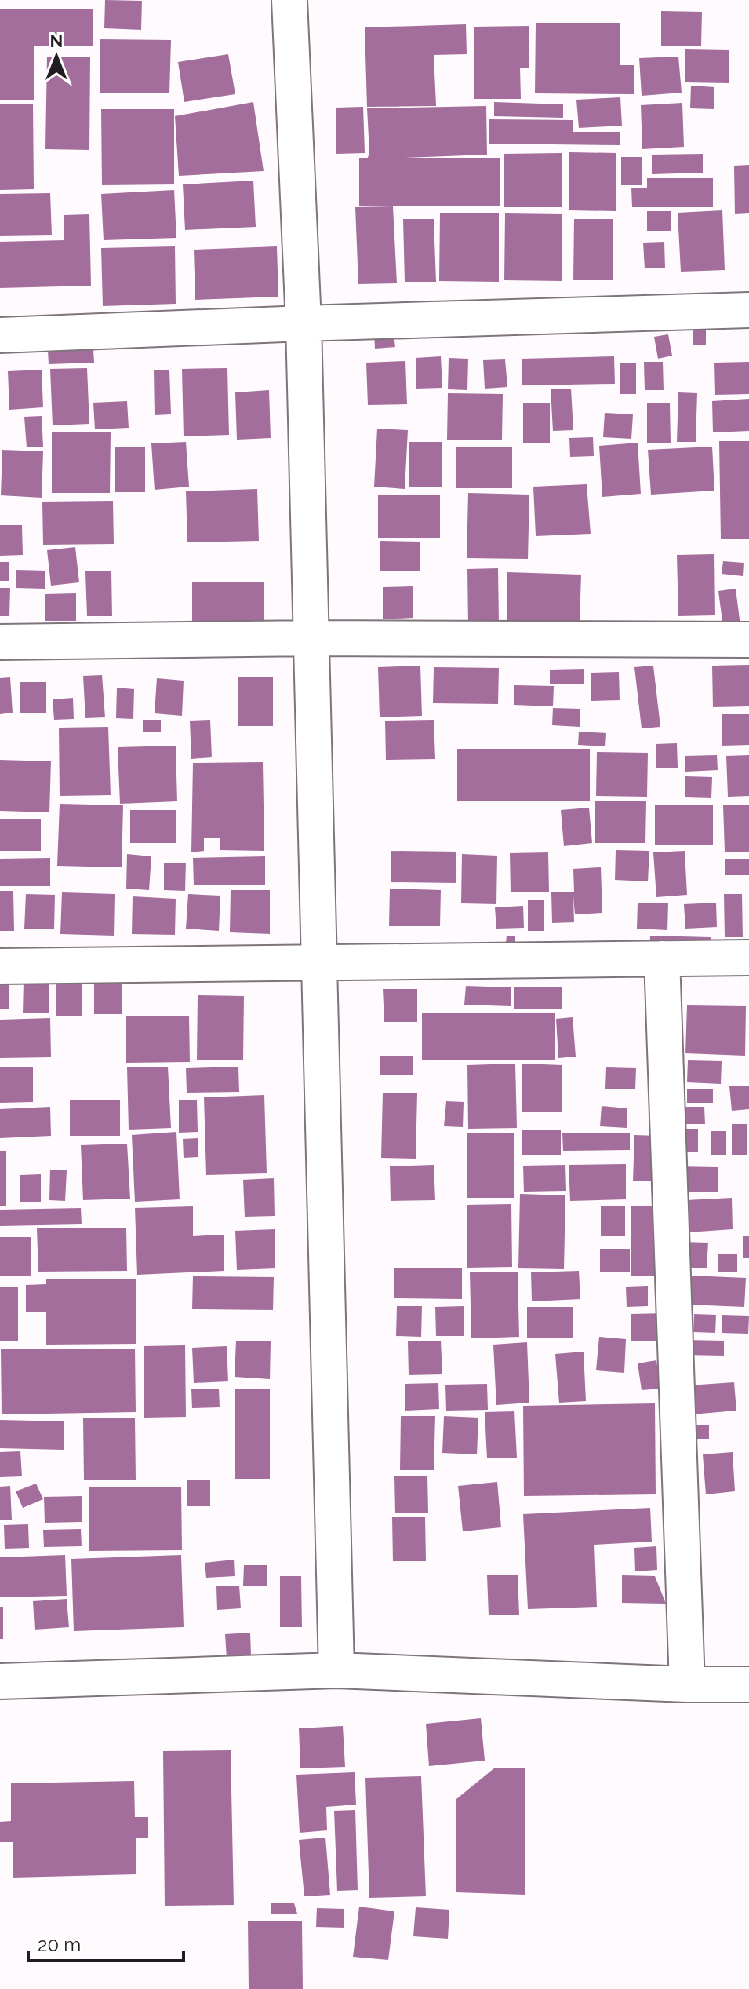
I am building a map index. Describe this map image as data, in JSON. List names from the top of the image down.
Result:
{
  "scale_bar": "20 m",
  "north": "top"
}
